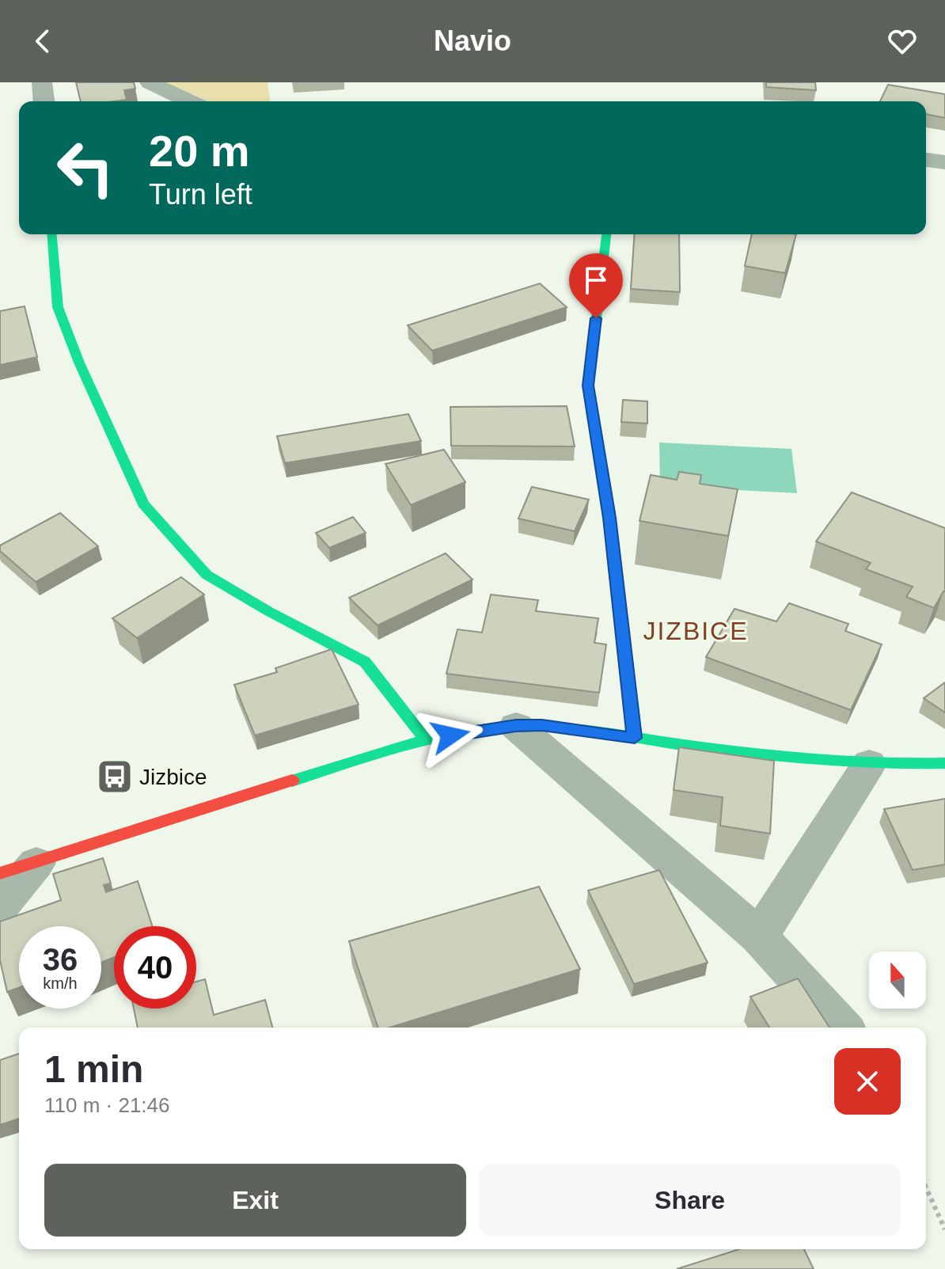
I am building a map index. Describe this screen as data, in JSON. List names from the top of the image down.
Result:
{
  "districts": ["JIZBICE"],
  "places": {
    "bus stop": ["Jizbice"]
  },
  "north": "top",
  "page": {
    "header": "Navio",
    "turn": ["20 m", "Turn left"],
    "speed": "36 km/h",
    "limit": "40",
    "heading": ["1 min", "110 m · 21:46"],
    "buttons": ["Exit", "Share"]
  }
}
